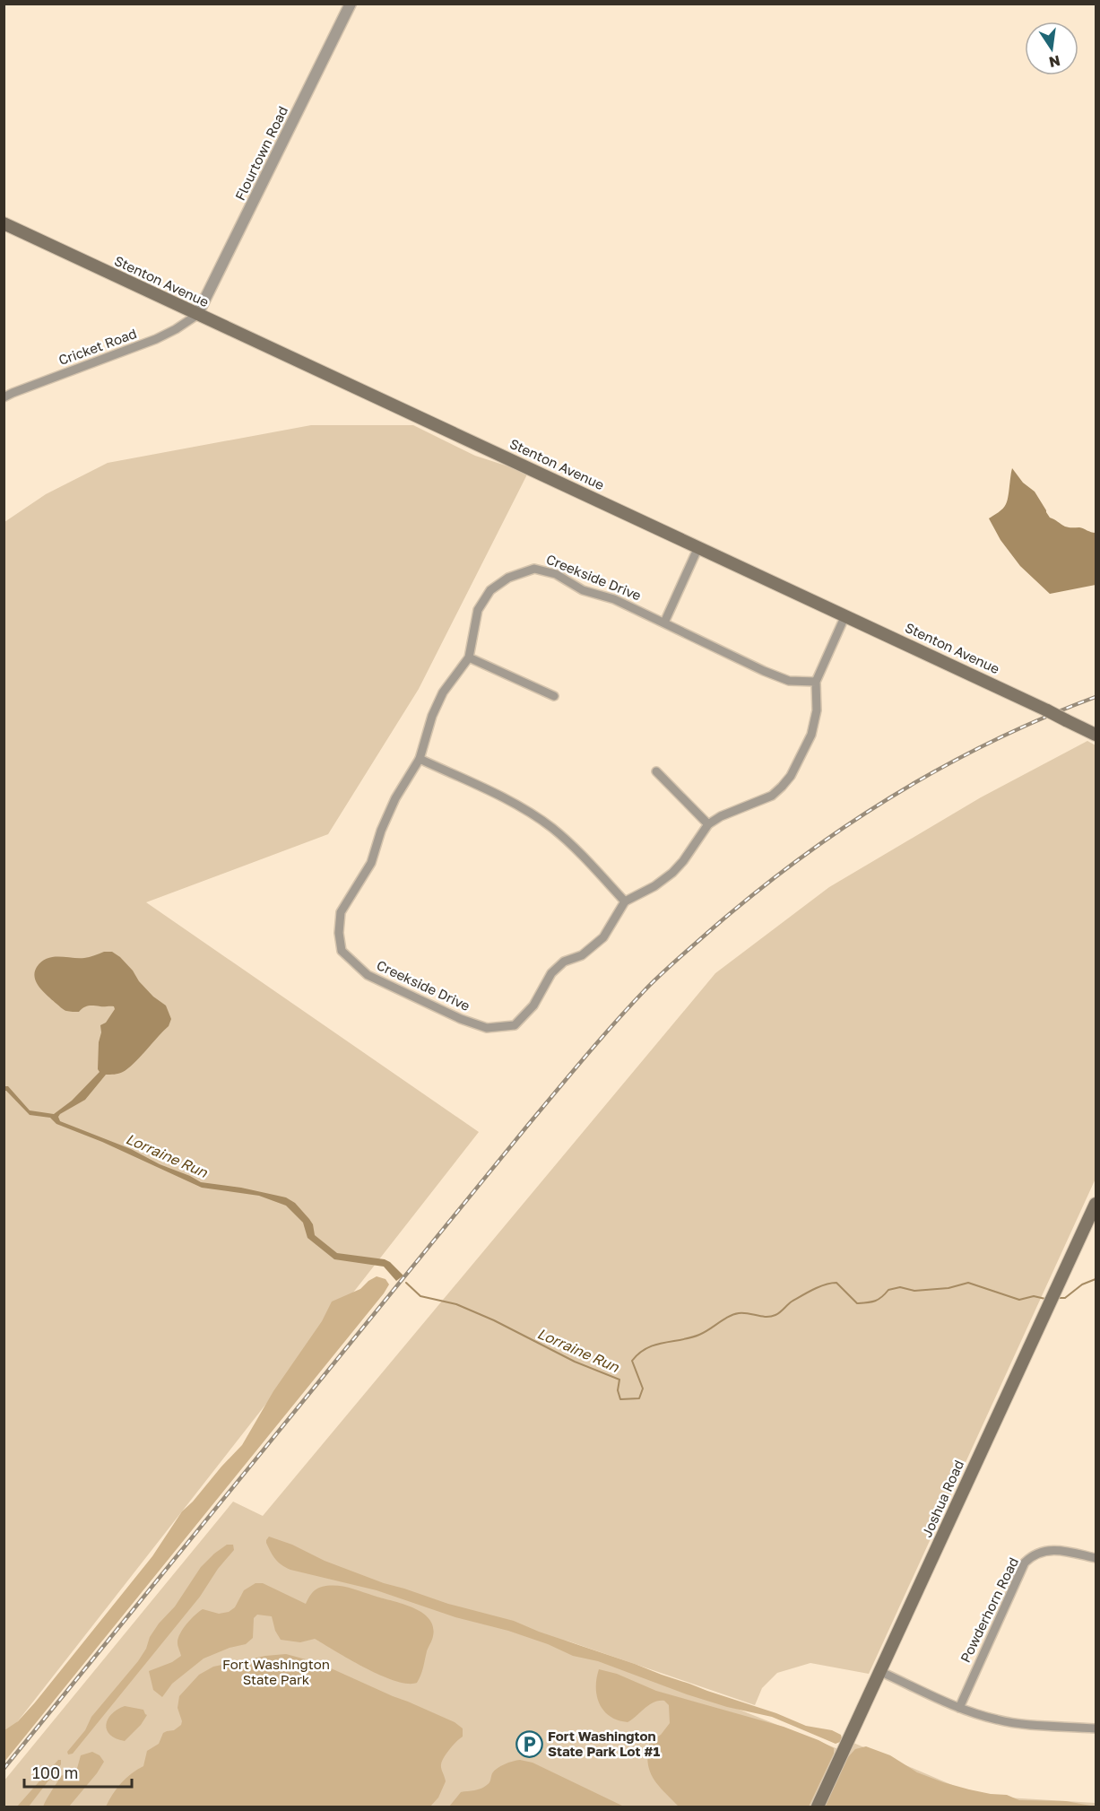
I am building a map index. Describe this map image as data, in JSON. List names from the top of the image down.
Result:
{
  "streets": {
    "main road": ["Stenton Avenue", "Joshua Road"],
    "street": [
      "Flourtown Road",
      "Cricket Road",
      "Creekside Drive",
      "Powderhorn Road"
    ]
  },
  "crossings": [
    ["Flourtown Road", "Stenton Avenue"],
    ["Flourtown Road", "Cricket Road"],
    ["Stenton Avenue", "Cricket Road"]
  ],
  "water": ["Lorraine Run"],
  "parks": ["Fort Washington State Park"],
  "places": {
    "parking": ["Fort Washington State Park Lot #1"]
  },
  "scale_bar": "100 m",
  "north": "bottom"
}
